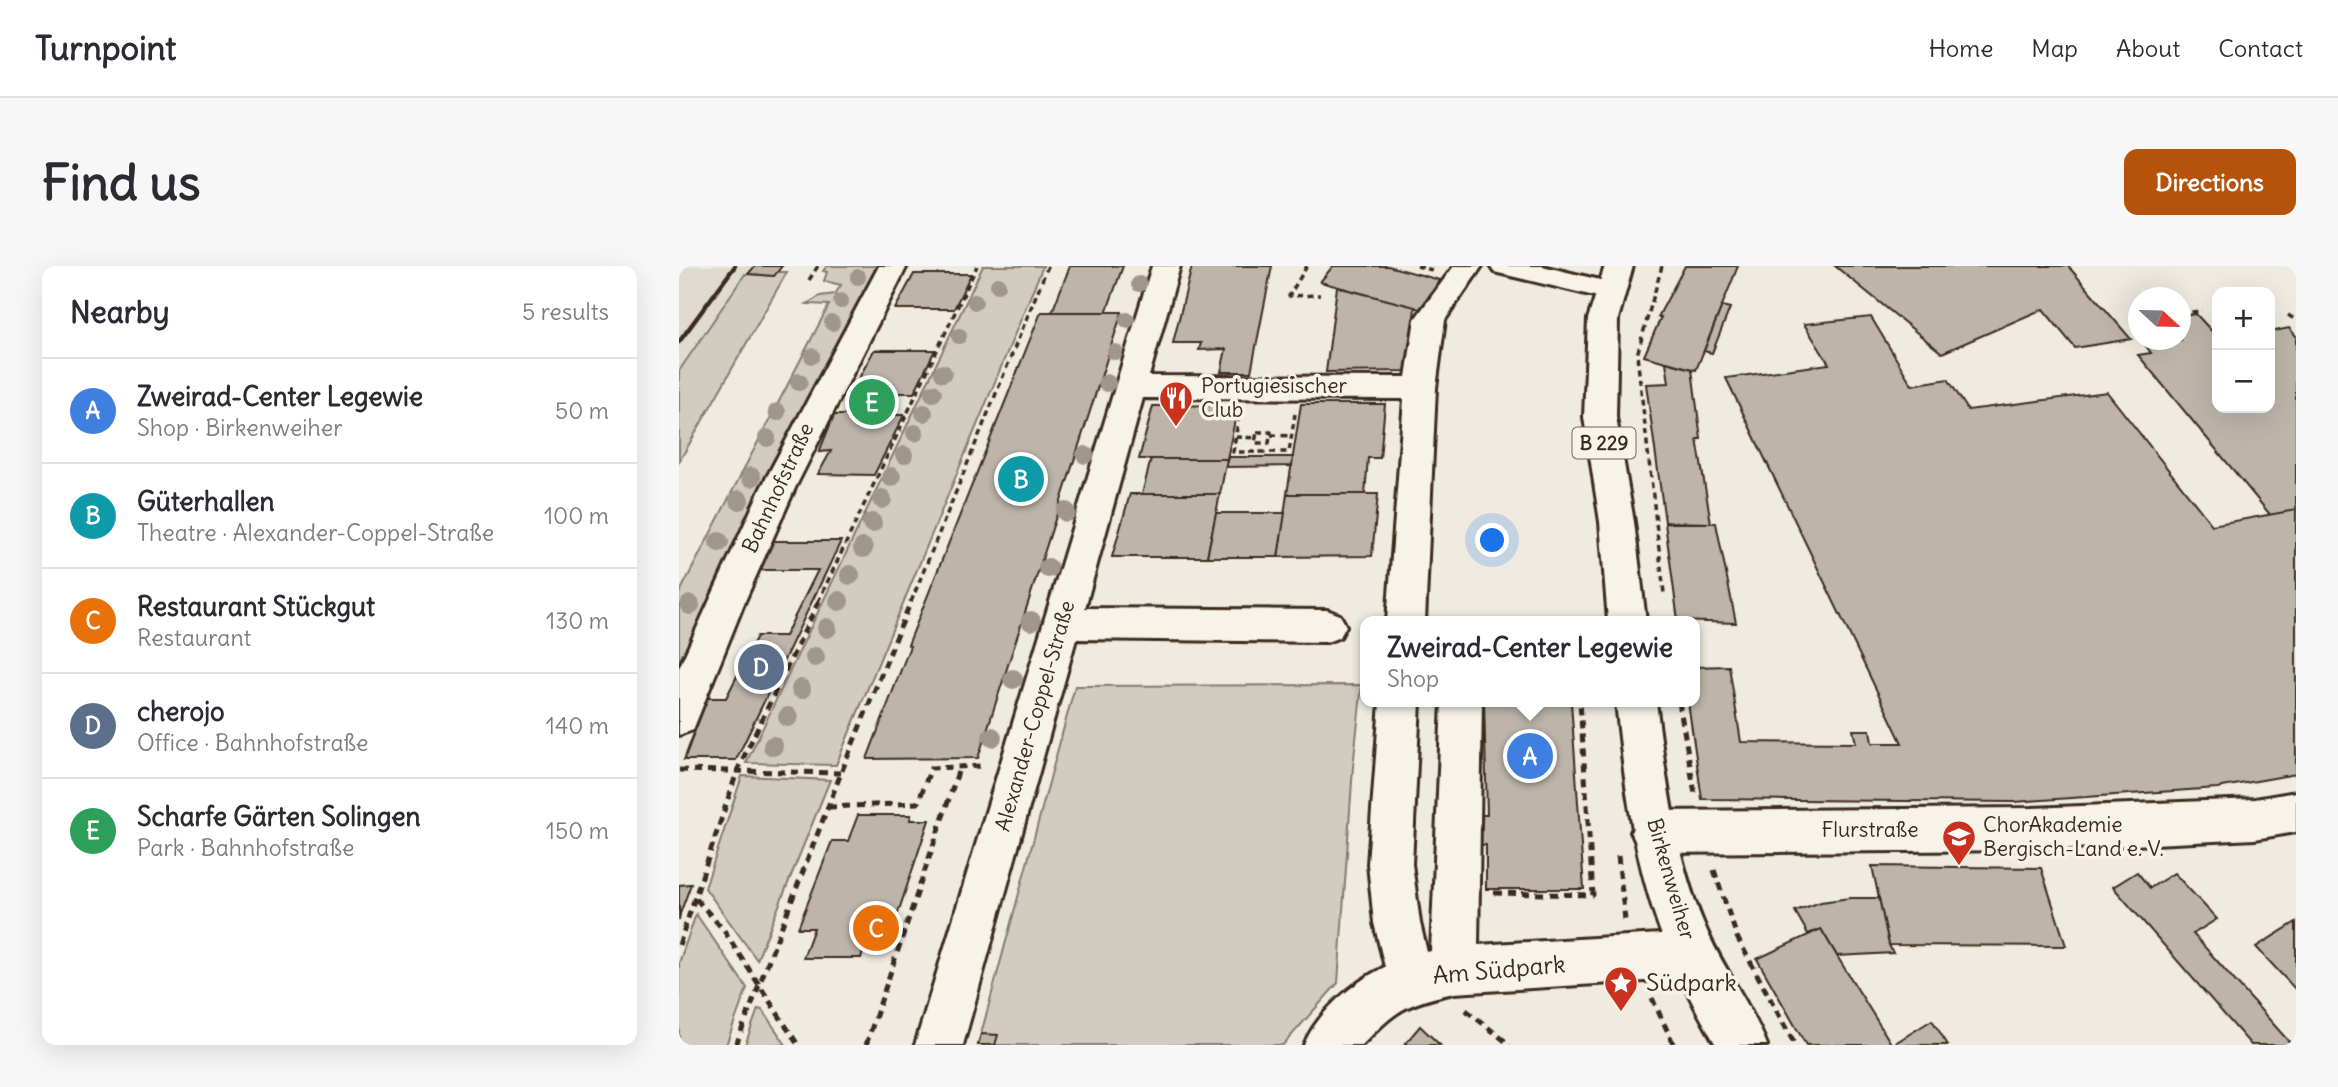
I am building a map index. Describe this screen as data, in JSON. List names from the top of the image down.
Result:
{
  "streets": {
    "street": [
      "B 229",
      "Bahnhofstraße",
      "Alexander-Coppel-Straße",
      "Flurstraße",
      "Birkenweiher",
      "Am Südpark"
    ]
  },
  "crossings": [
    ["Flurstraße", "Birkenweiher"],
    ["Birkenweiher", "Am Südpark"]
  ],
  "places": {
    "restaurant": ["Portugiesischer Club"],
    "school or university": ["ChorAkademie Bergisch-Land e. V."],
    "place": ["Südpark"]
  },
  "north": "right",
  "page": {
    "header": "Turnpoint",
    "nav": [
      "Home",
      "Map",
      "About",
      "Contact"
    ],
    "buttons": "Directions",
    "title": "Find us",
    "heading": ["Nearby", "5 results"],
    "map_buttons": ["+", "−"],
    "list": [
      {
        "mark": "A",
        "name": "Zweirad-Center Legewie",
        "note": "Shop · Birkenweiher",
        "value": "50 m"
      },
      {
        "mark": "B",
        "name": "Güterhallen",
        "note": "Theatre · Alexander-Coppel-Straße",
        "value": "100 m"
      },
      {
        "mark": "C",
        "name": "Restaurant Stückgut",
        "note": "Restaurant",
        "value": "130 m"
      },
      {
        "mark": "D",
        "name": "cherojo",
        "note": "Office · Bahnhofstraße",
        "value": "140 m"
      },
      {
        "mark": "E",
        "name": "Scharfe Gärten Solingen",
        "note": "Park · Bahnhofstraße",
        "value": "150 m"
      }
    ],
    "pins": [
      "E",
      "B",
      "D",
      "A",
      "C"
    ],
    "popup": ["Zweirad-Center Legewie", "Shop"]
  }
}
